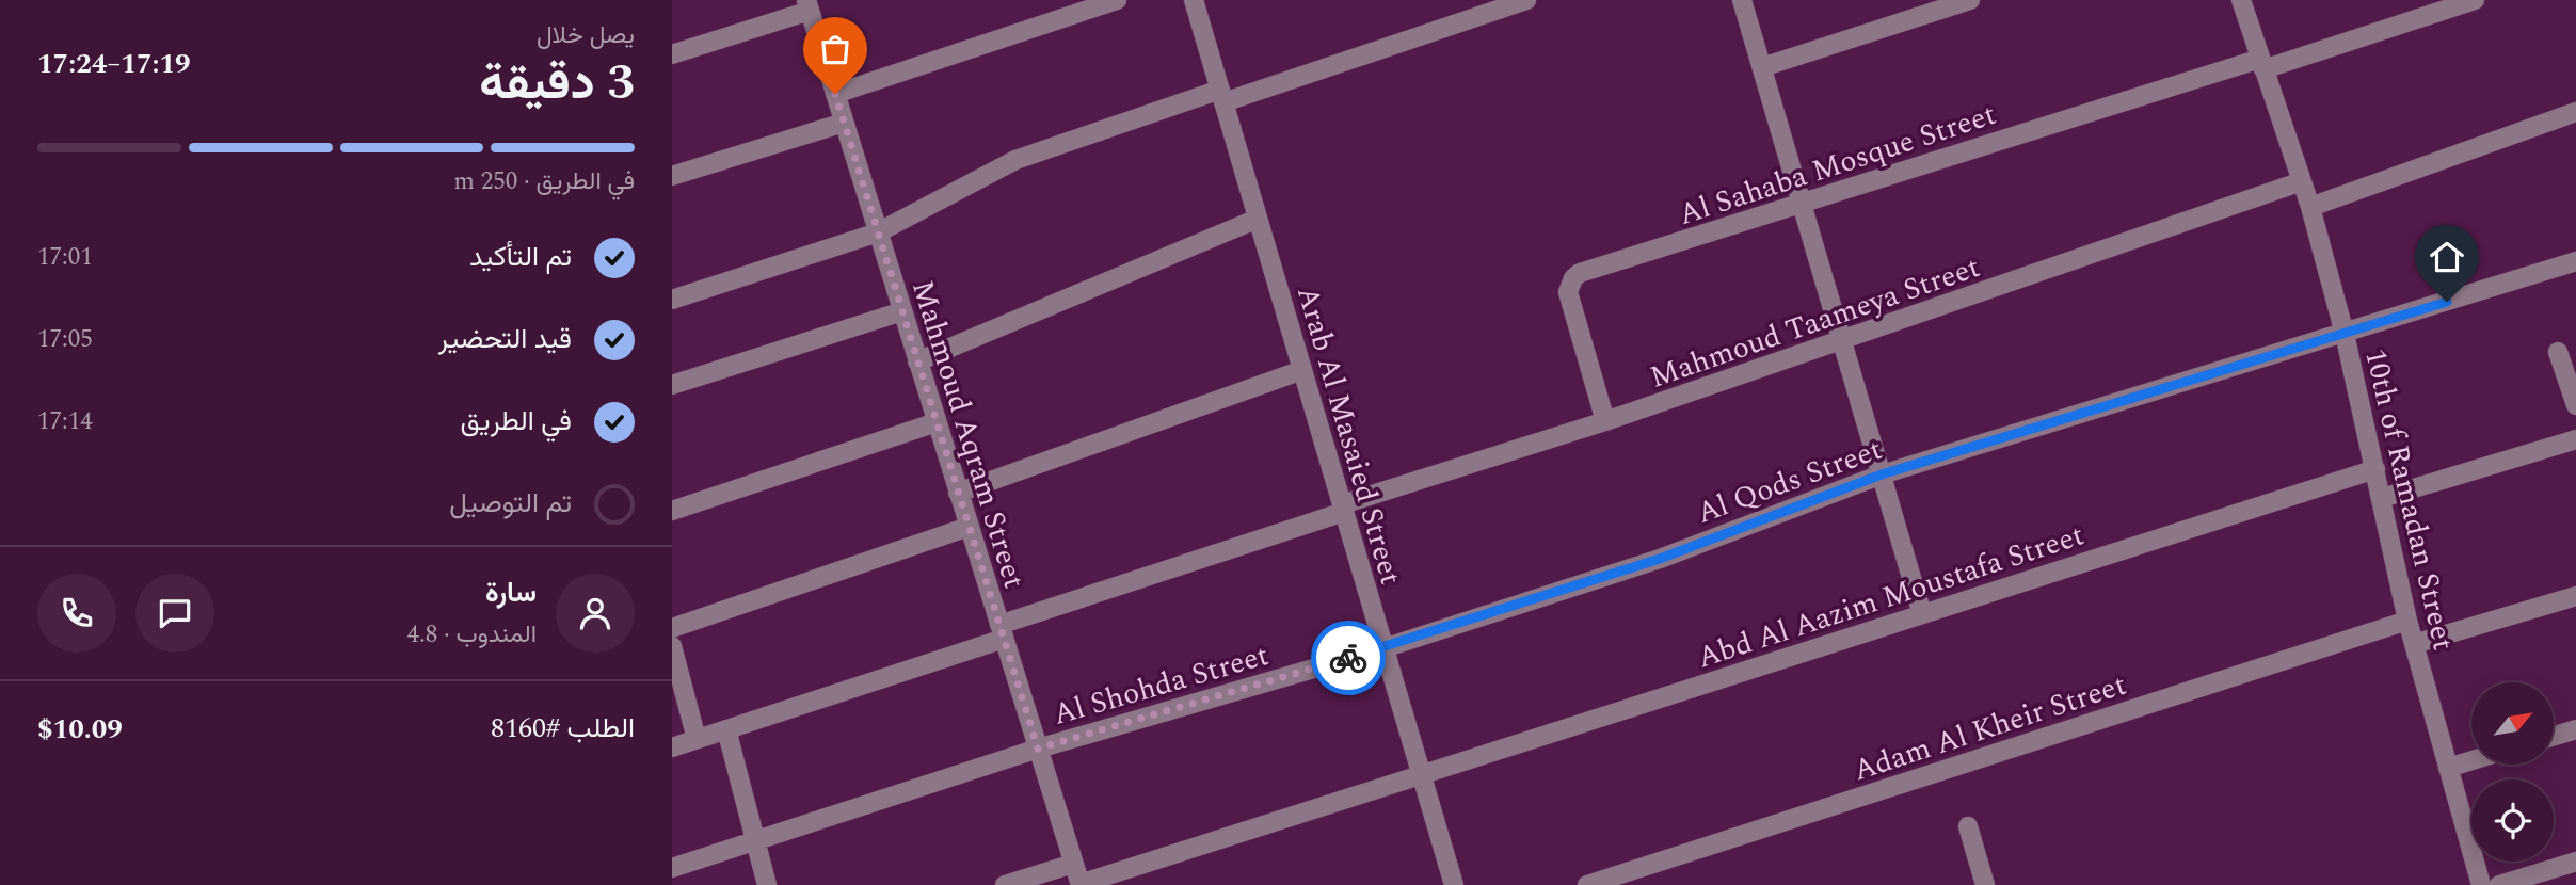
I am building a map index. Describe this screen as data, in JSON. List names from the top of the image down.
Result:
{
  "streets": {
    "street": [
      "Al Sahaba Mosque Street",
      "Mahmoud Taameya Street",
      "Mahmoud Aqram Street",
      "Arab Al Masaied Street",
      "Al Qods Street",
      "10th of Ramadan Street",
      "Abd Al Aazim Moustafa Street",
      "Al Shohda Street",
      "Adam Al Kheir Street"
    ]
  },
  "crossings": [
    ["Al Sahaba Mosque Street", "Mahmoud Taameya Street"],
    ["Al Sahaba Mosque Street", "10th of Ramadan Street"],
    ["Mahmoud Taameya Street", "Mahmoud Aqram Street"],
    ["Mahmoud Taameya Street", "Arab Al Masaied Street"],
    ["Mahmoud Taameya Street", "10th of Ramadan Street"],
    ["Mahmoud Aqram Street", "Abd Al Aazim Moustafa Street"],
    ["Mahmoud Aqram Street", "Al Shohda Street"],
    ["Arab Al Masaied Street", "Al Qods Street"],
    ["Arab Al Masaied Street", "Abd Al Aazim Moustafa Street"],
    ["Arab Al Masaied Street", "Al Shohda Street"],
    ["Al Qods Street", "10th of Ramadan Street"],
    ["Al Qods Street", "Al Shohda Street"],
    ["10th of Ramadan Street", "Abd Al Aazim Moustafa Street"],
    ["10th of Ramadan Street", "Adam Al Kheir Street"]
  ],
  "north": "top right",
  "page": {
    "heading": ["3 دقيقة", "يصل خلال", "17:19–17:24"],
    "panel": [
      "سارة",
      "المندوب · 4.8",
      "الطلب #8160",
      "$10.09"
    ],
    "bar": "في الطريق · 250 m",
    "list": [
      ["تم التأكيد", "17:01"],
      ["قيد التحضير", "17:05"],
      ["في الطريق", "17:14"],
      "تم التوصيل"
    ]
  }
}
